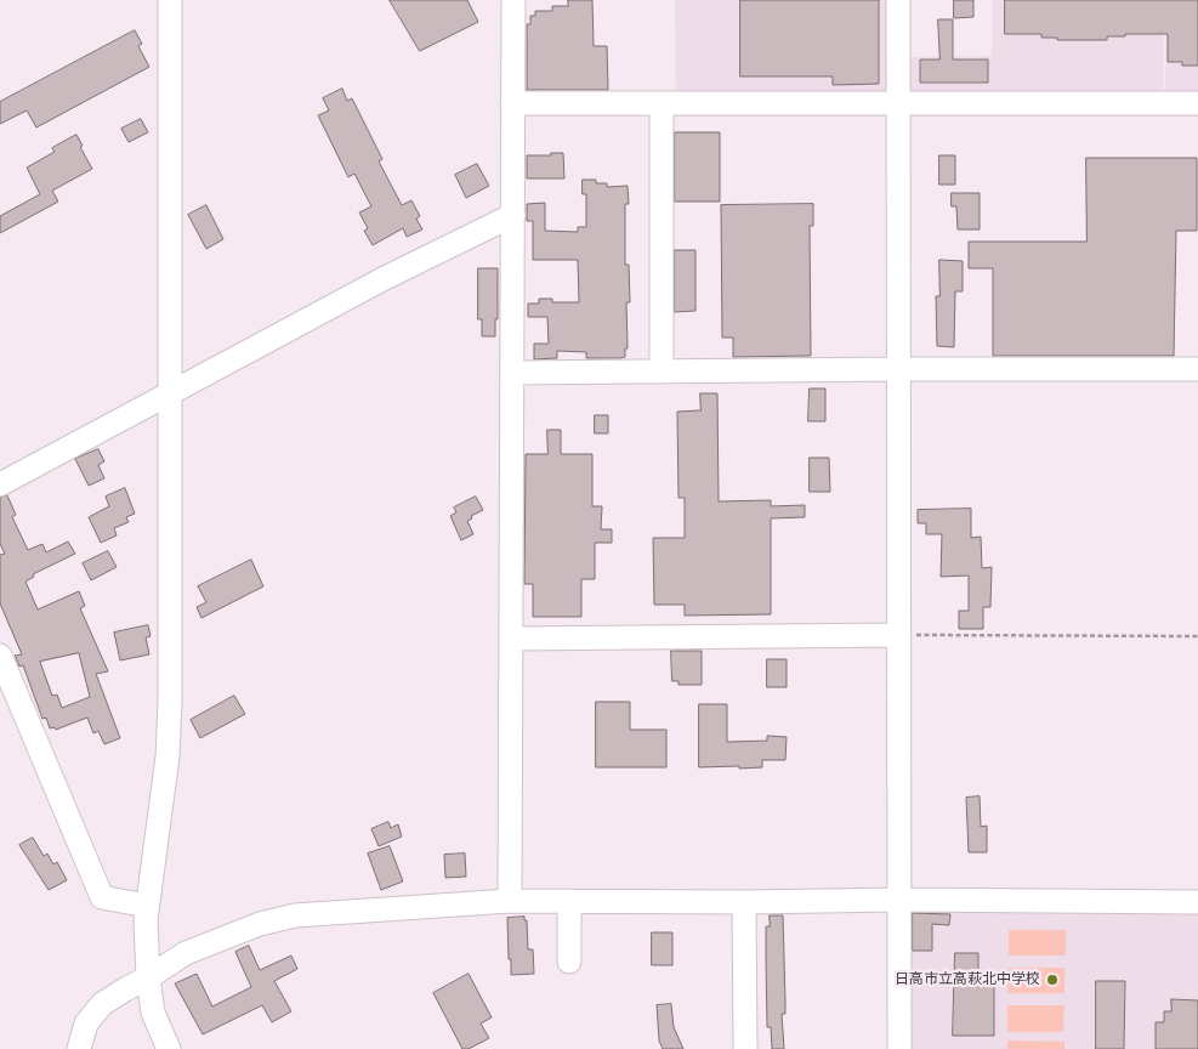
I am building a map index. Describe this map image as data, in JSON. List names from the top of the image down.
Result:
{
  "places": ["日高市立高萩北中学校"]
}
